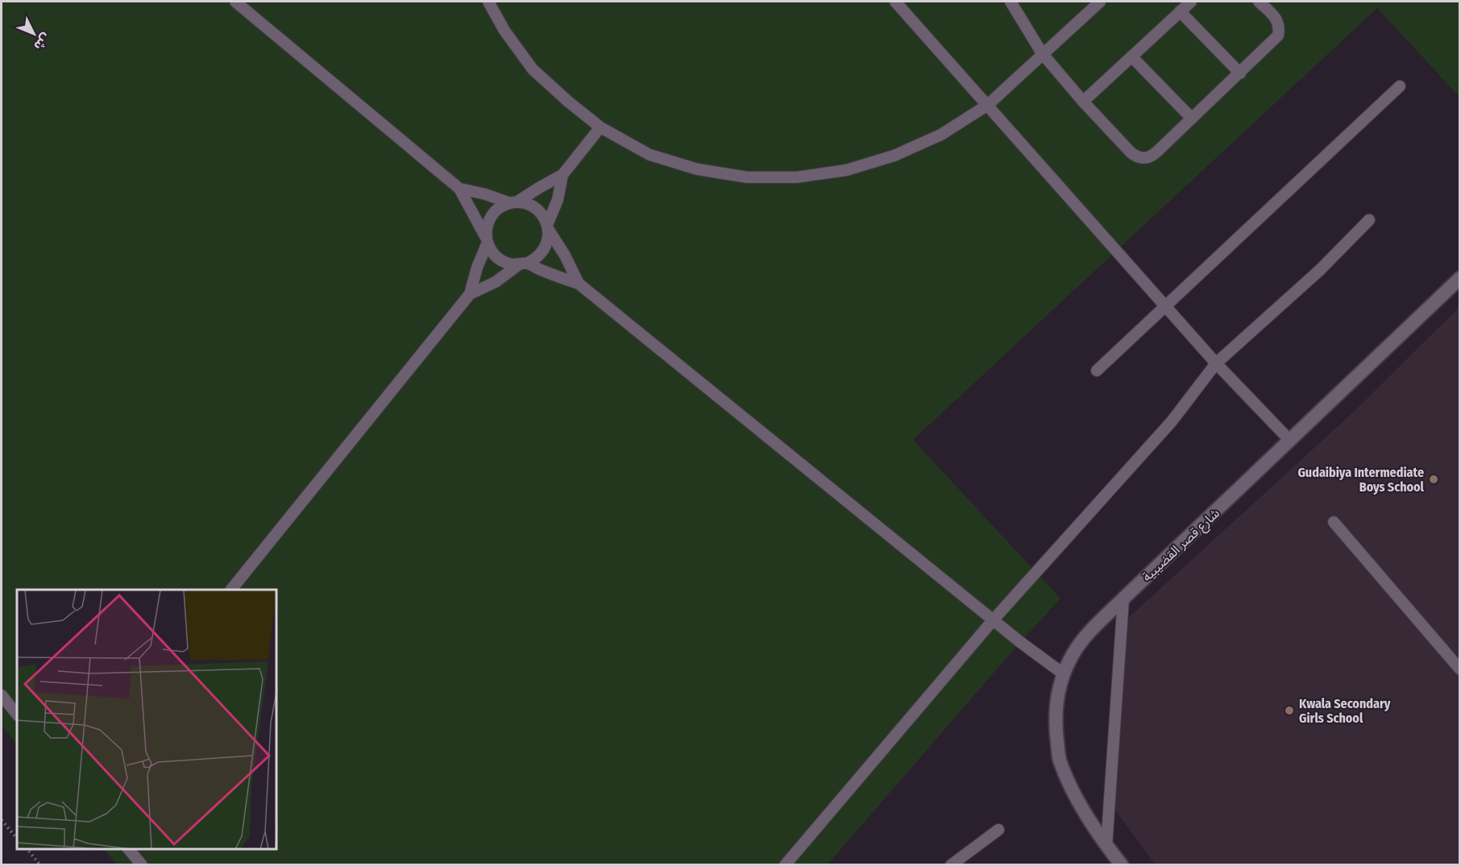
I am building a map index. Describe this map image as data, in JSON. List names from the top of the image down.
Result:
{
  "streets": {
    "street": ["شارع قصر القضيبية"]
  },
  "places": ["Gudaibiya Intermediate Boys School", "Kwala Secondary Girls School"],
  "north": "bottom right"
}
